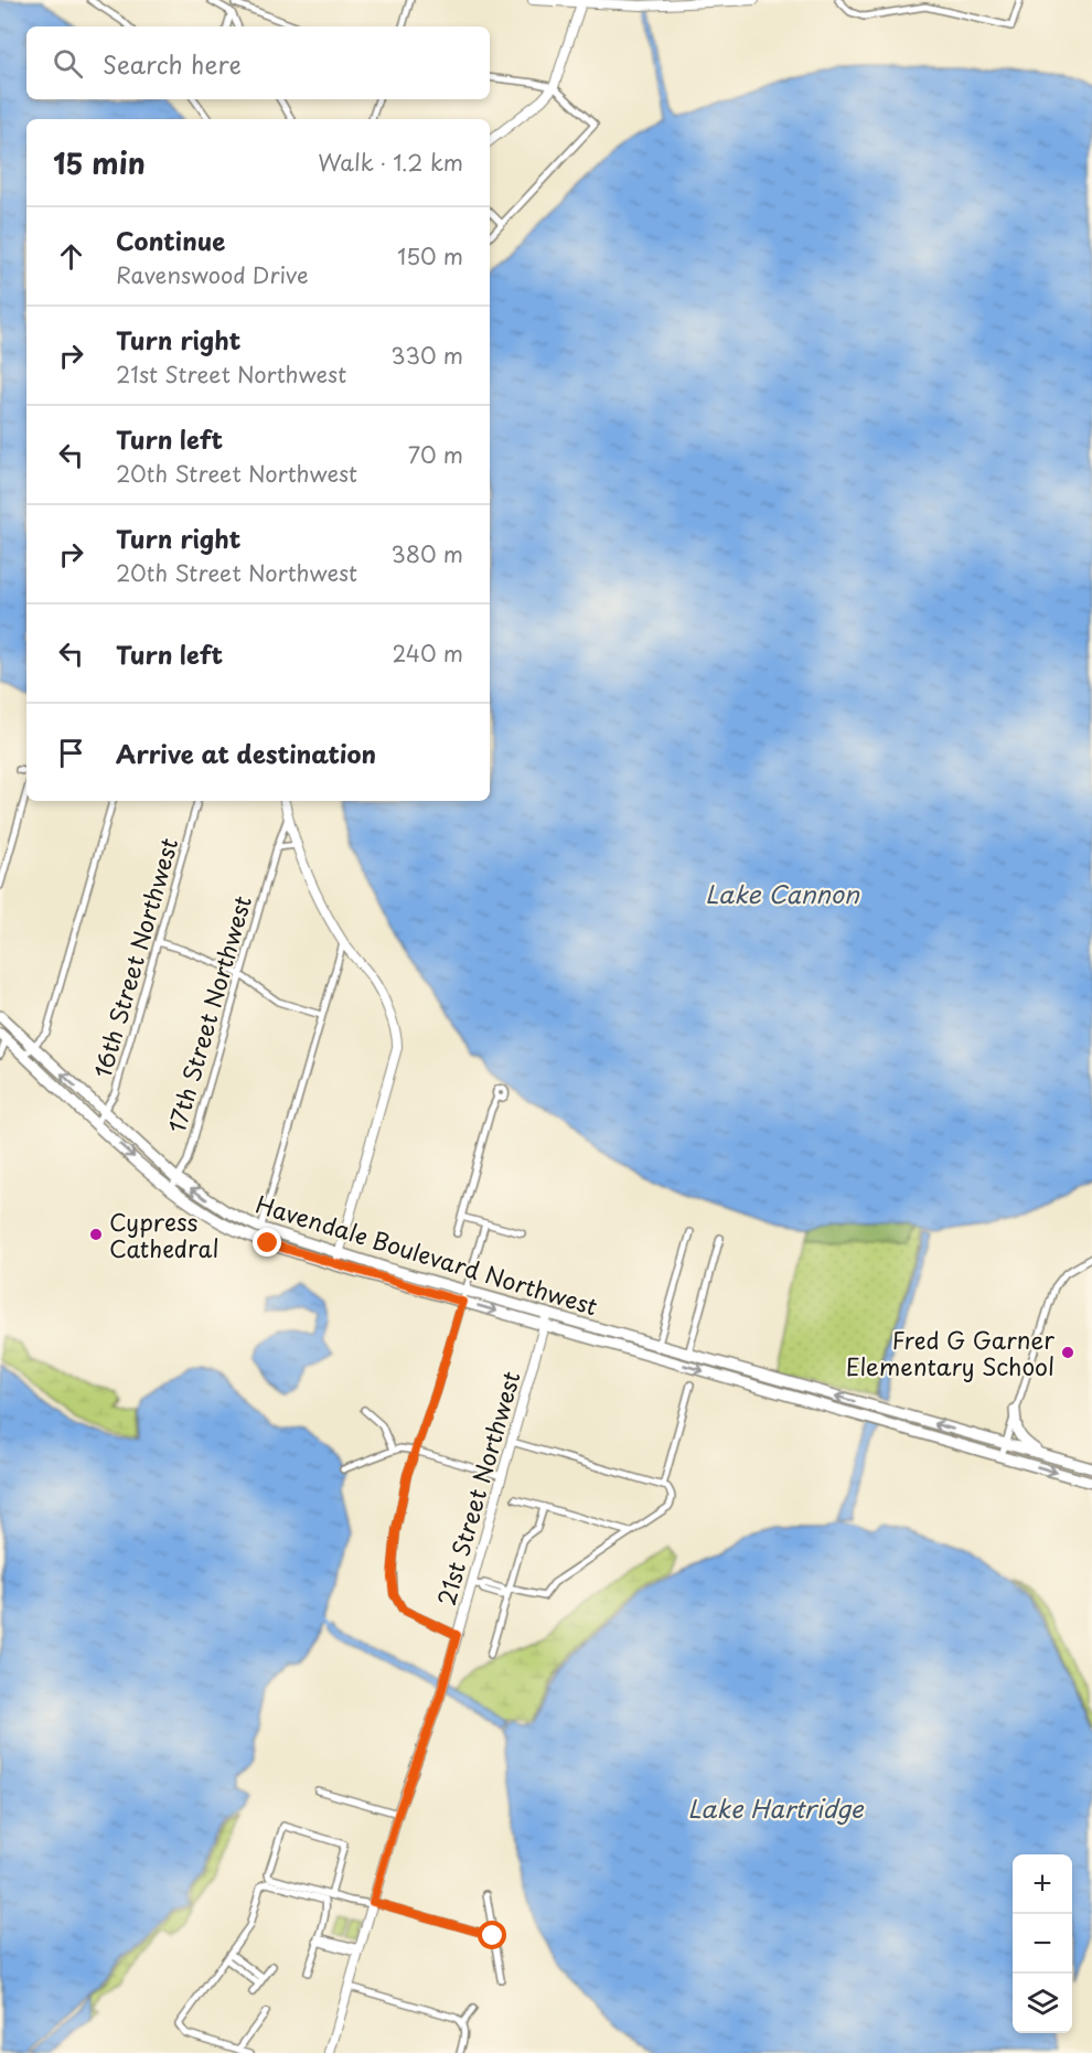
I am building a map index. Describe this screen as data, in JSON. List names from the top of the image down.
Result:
{
  "streets": {
    "main road": ["Havendale Boulevard Northwest"],
    "street": ["16th Street Northwest", "17th Street Northwest", "21st Street Northwest"]
  },
  "crossings": [
    ["16th Street Northwest", "Havendale Boulevard Northwest"],
    ["17th Street Northwest", "Havendale Boulevard Northwest"],
    ["Havendale Boulevard Northwest", "21st Street Northwest"]
  ],
  "water": ["Lake Cannon", "Lake Hartridge"],
  "places": ["Cypress Cathedral", "Fred G Garner Elementary School"],
  "page": {
    "search": "Search here",
    "heading": ["15 min", "Walk · 1.2 km"],
    "list": [
      ["Continue", "Ravenswood Drive", "150 m"],
      ["Turn right", "21st Street Northwest", "330 m"],
      ["Turn left", "20th Street Northwest", "70 m"],
      ["Turn right", "20th Street Northwest", "380 m"],
      ["Turn left", "240 m"],
      "Arrive at destination"
    ],
    "map_buttons": ["+", "−"]
  }
}
